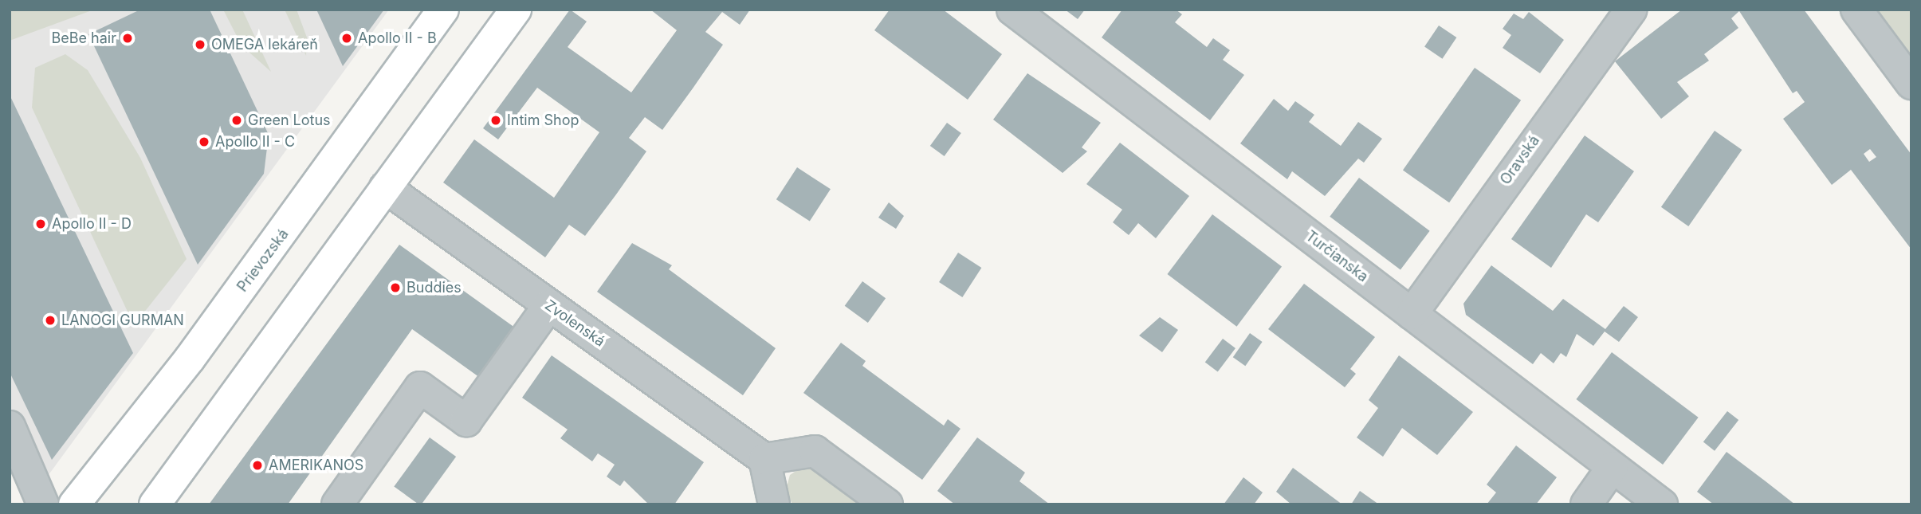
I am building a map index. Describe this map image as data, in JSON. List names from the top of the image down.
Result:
{
  "streets": {
    "main road": ["Prievozská"],
    "street": ["Oravská", "Turčianska", "Zvolenská"]
  },
  "crossings": [
    ["Oravská", "Turčianska"]
  ],
  "places": [
    "BeBe hair",
    "Apollo II - B",
    "OMEGA lekáreň",
    "Green Lotus",
    "Intim Shop",
    "Apollo II - C",
    "Apollo II - D",
    "Buddies",
    "LANOGI GURMAN",
    "AMERIKANOS"
  ]
}
